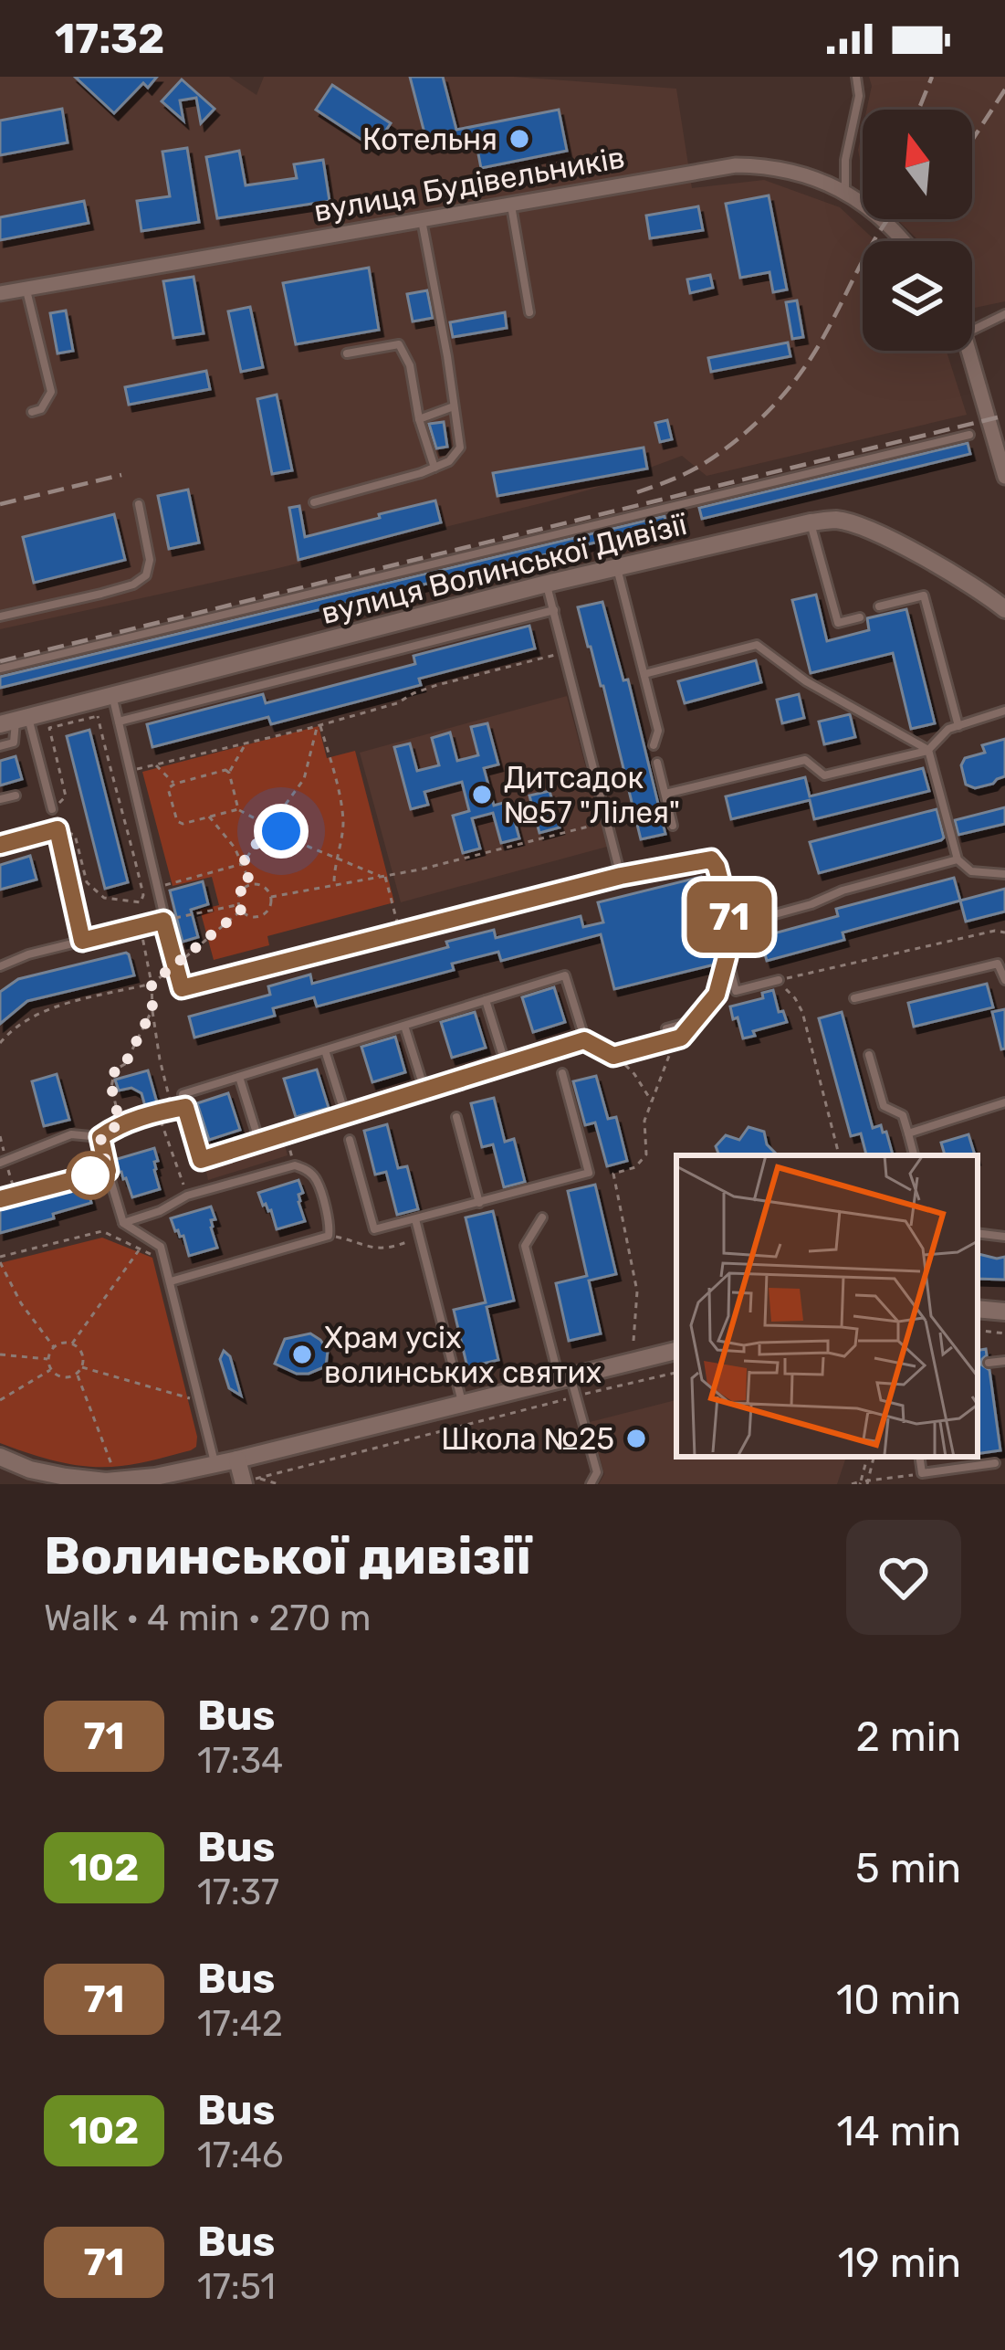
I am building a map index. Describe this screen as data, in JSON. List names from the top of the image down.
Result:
{
  "streets": {
    "street": ["вулиця Будівельників", "вулиця Волинської Дивізії"]
  },
  "places": [
    "Котельня",
    "Дитсадок №57 \"Лілея\"",
    "Храм усіх волинських святих",
    "Школа №25"
  ],
  "lines": ["bus line 71"],
  "north": "top",
  "page": {
    "status": "17:32",
    "on_map": "71",
    "heading": ["Волинської дивізії", "Walk · 4 min · 270 m"],
    "list": [
      {
        "mark": "71",
        "name": "Bus",
        "note": "17:34",
        "value": "2 min"
      },
      {
        "mark": "102",
        "name": "Bus",
        "note": "17:37",
        "value": "5 min"
      },
      {
        "mark": "71",
        "name": "Bus",
        "note": "17:42",
        "value": "10 min"
      },
      {
        "mark": "102",
        "name": "Bus",
        "note": "17:46",
        "value": "14 min"
      },
      {
        "mark": "71",
        "name": "Bus",
        "note": "17:51",
        "value": "19 min"
      }
    ]
  }
}
